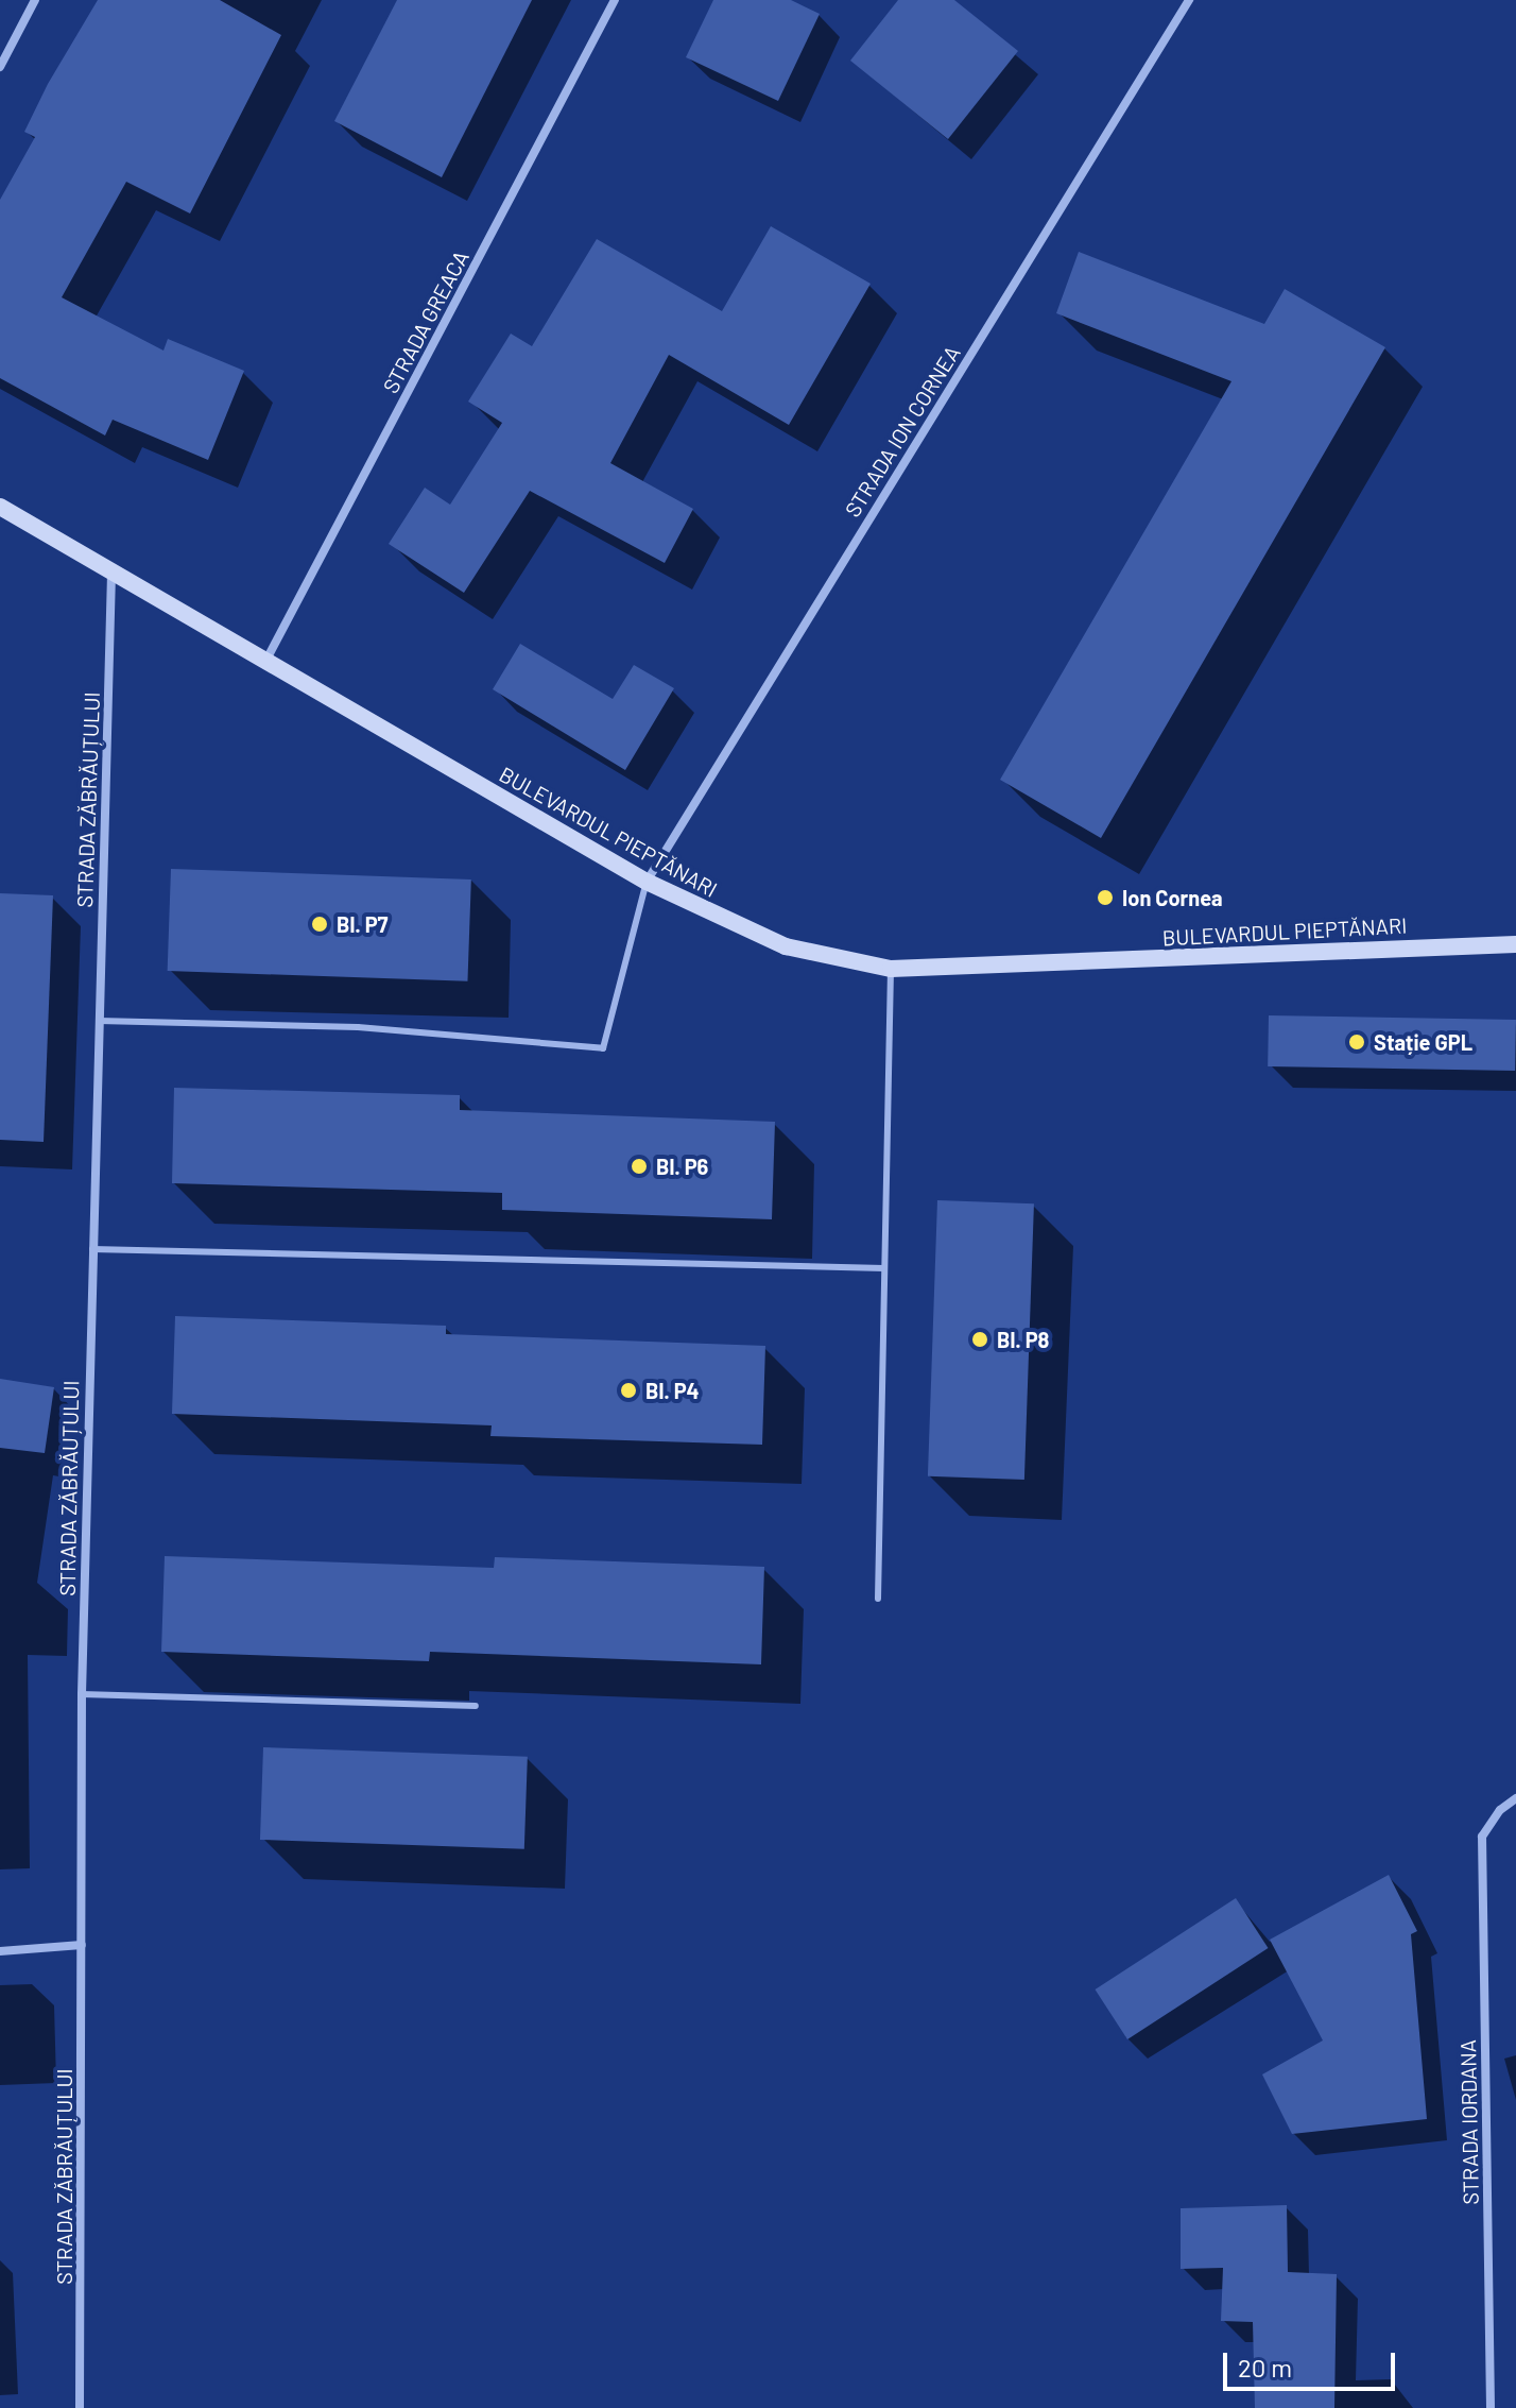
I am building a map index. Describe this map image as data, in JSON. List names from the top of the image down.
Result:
{
  "streets": {
    "main road": ["BULEVARDUL PIEPTĂNARI"],
    "street": [
      "STRADA GREACA",
      "STRADA ION CORNEA",
      "STRADA ZĂBRĂUȚULUI",
      "STRADA IORDANA"
    ]
  },
  "crossings": [
    ["STRADA GREACA", "BULEVARDUL PIEPTĂNARI"],
    ["STRADA ION CORNEA", "BULEVARDUL PIEPTĂNARI"],
    ["STRADA ZĂBRĂUȚULUI", "BULEVARDUL PIEPTĂNARI"]
  ],
  "places": [
    "Ion Cornea",
    "Bl. P7",
    "Stație GPL",
    "Bl. P6",
    "Bl. P8",
    "Bl. P4"
  ],
  "scale_bar": "20 m"
}
